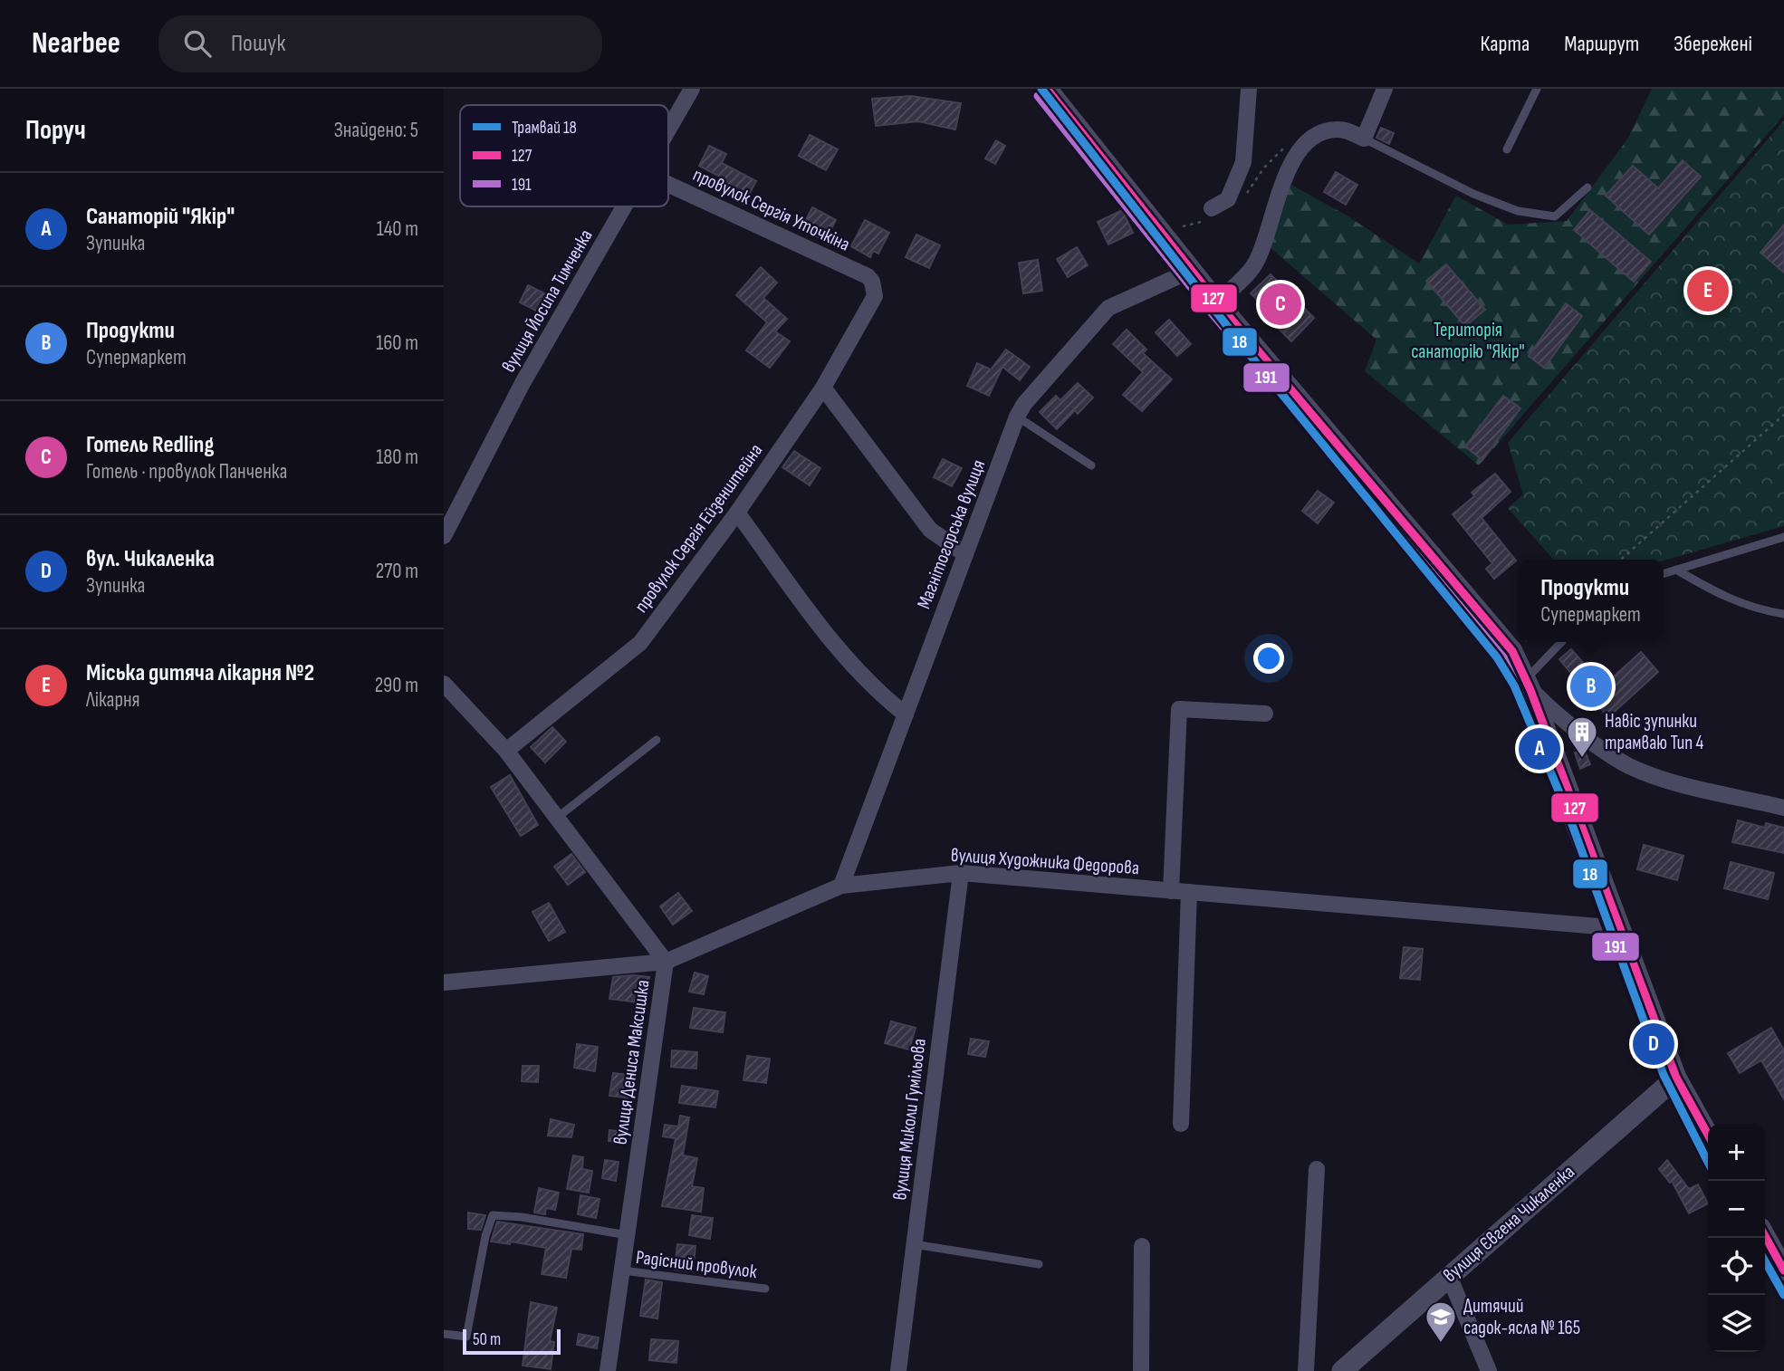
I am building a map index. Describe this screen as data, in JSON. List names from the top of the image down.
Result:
{
  "streets": {
    "street": [
      "провулок Сергія Уточкіна",
      "вулиця Йосипа Тимченка",
      "провулок Сергія Ейзенштейна",
      "Магнітогорська вулиця",
      "вулиця Художника Федорова",
      "вулиця Дениса Максишка",
      "вулиця Миколи Гумільова",
      "вулиця Євгена Чикаленка"
    ],
    "lane": ["Радісний провулок"]
  },
  "crossings": [
    ["провулок Сергія Уточкіна", "провулок Сергія Ейзенштейна"],
    ["провулок Сергія Ейзенштейна", "вулиця Дениса Максишка"],
    ["Магнітогорська вулиця", "вулиця Художника Федорова"],
    ["вулиця Художника Федорова", "вулиця Дениса Максишка"],
    ["вулиця Художника Федорова", "вулиця Миколи Гумільова"],
    ["вулиця Дениса Максишка", "Радісний провулок"]
  ],
  "parks": ["Територія санаторію \"Якір\""],
  "places": {
    "building": ["Навіс зупинки трамваю Тип 4"],
    "school or university": ["Дитячий садок-ясла № 165"]
  },
  "lines": ["tram line 18", "transit line 127", "transit line 191"],
  "legend": ["Трамвай 18", "127", "191"],
  "scale_bar": "50 m",
  "page": {
    "header": "Nearbee",
    "search": "Пошук",
    "nav": ["Карта", "Маршрут", "Збережені"],
    "heading": ["Поруч", "Знайдено: 5"],
    "list": [
      {
        "mark": "A",
        "name": "Санаторій \"Якір\"",
        "note": "Зупинка",
        "value": "140 m"
      },
      {
        "mark": "B",
        "name": "Продукти",
        "note": "Супермаркет",
        "value": "160 m"
      },
      {
        "mark": "C",
        "name": "Готель Redling",
        "note": "Готель · провулок Панченка",
        "value": "180 m"
      },
      {
        "mark": "D",
        "name": "вул. Чикаленка",
        "note": "Зупинка",
        "value": "270 m"
      },
      {
        "mark": "E",
        "name": "Міська дитяча лікарня №2",
        "note": "Лікарня",
        "value": "290 m"
      }
    ],
    "pins": [
      "E",
      "C",
      "B",
      "A",
      "D"
    ],
    "popup": ["Продукти", "Супермаркет"],
    "map_buttons": ["+", "−"],
    "scale": "50 m"
  }
}
